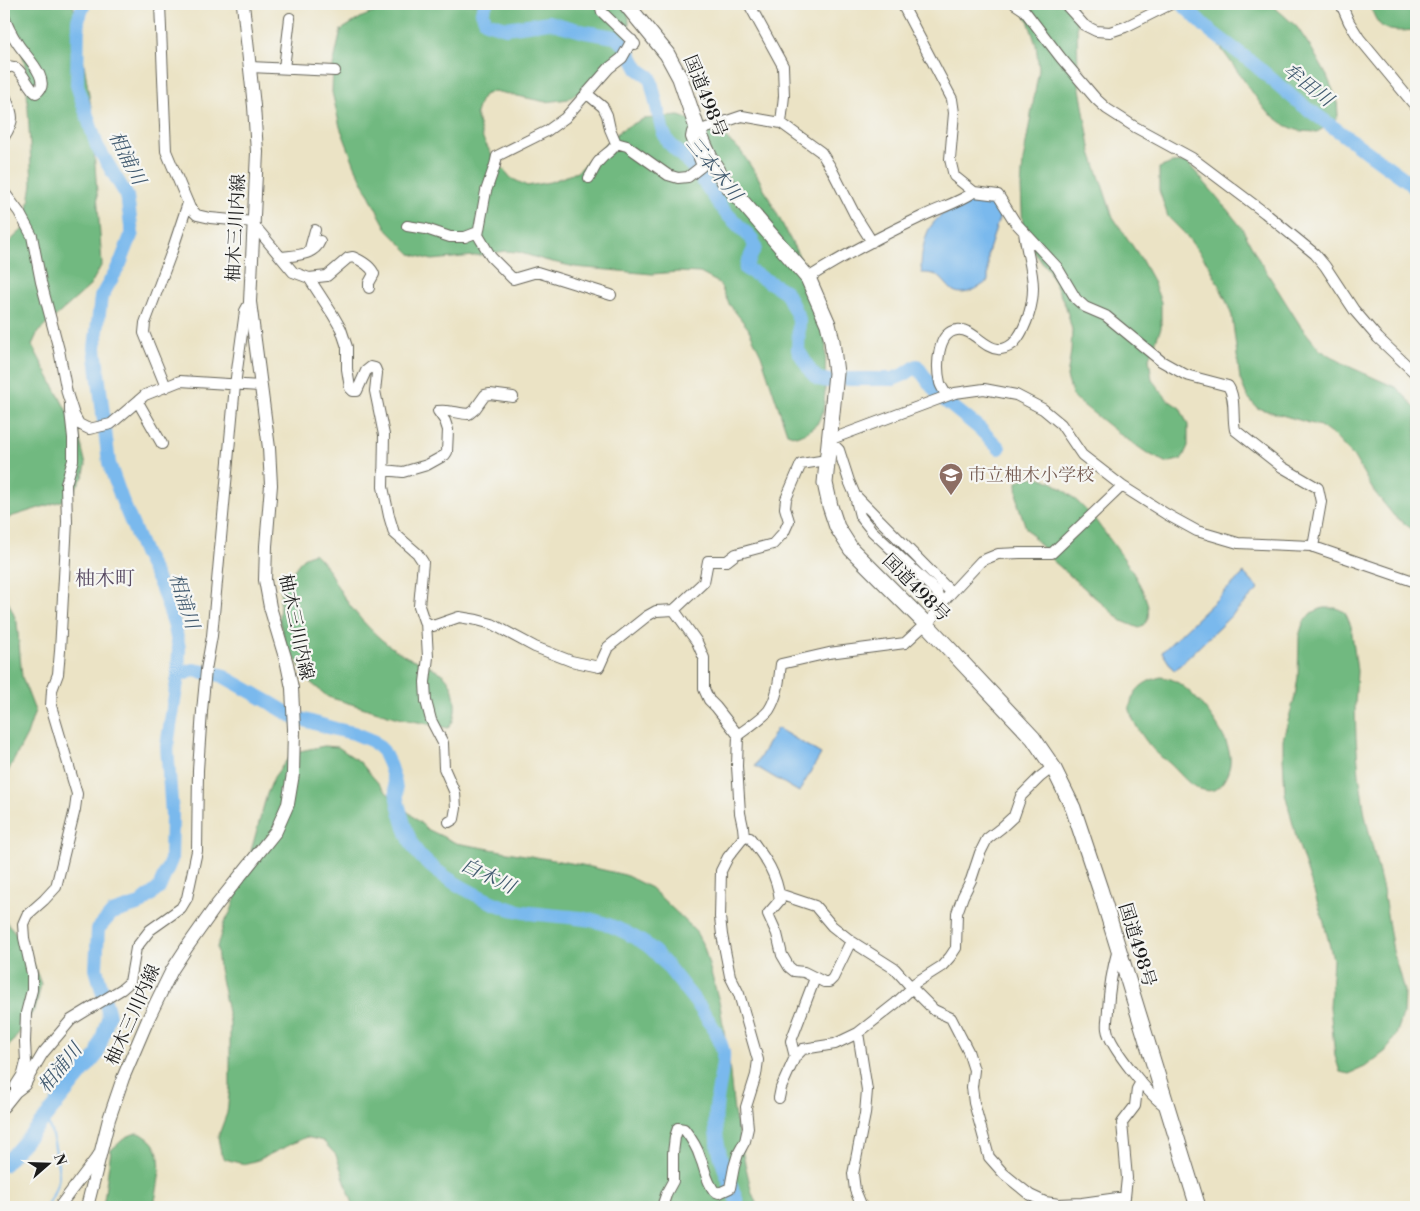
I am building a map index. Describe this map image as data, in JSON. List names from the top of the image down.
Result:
{
  "streets": {
    "highway": ["国道498号"],
    "main road": ["柚木三川内線"]
  },
  "districts": ["柚木町"],
  "water": [
    "牟田川",
    "相浦川",
    "三本木川",
    "白木川"
  ],
  "places": {
    "school or university": ["市立柚木小学校"]
  },
  "north": "right"
}
